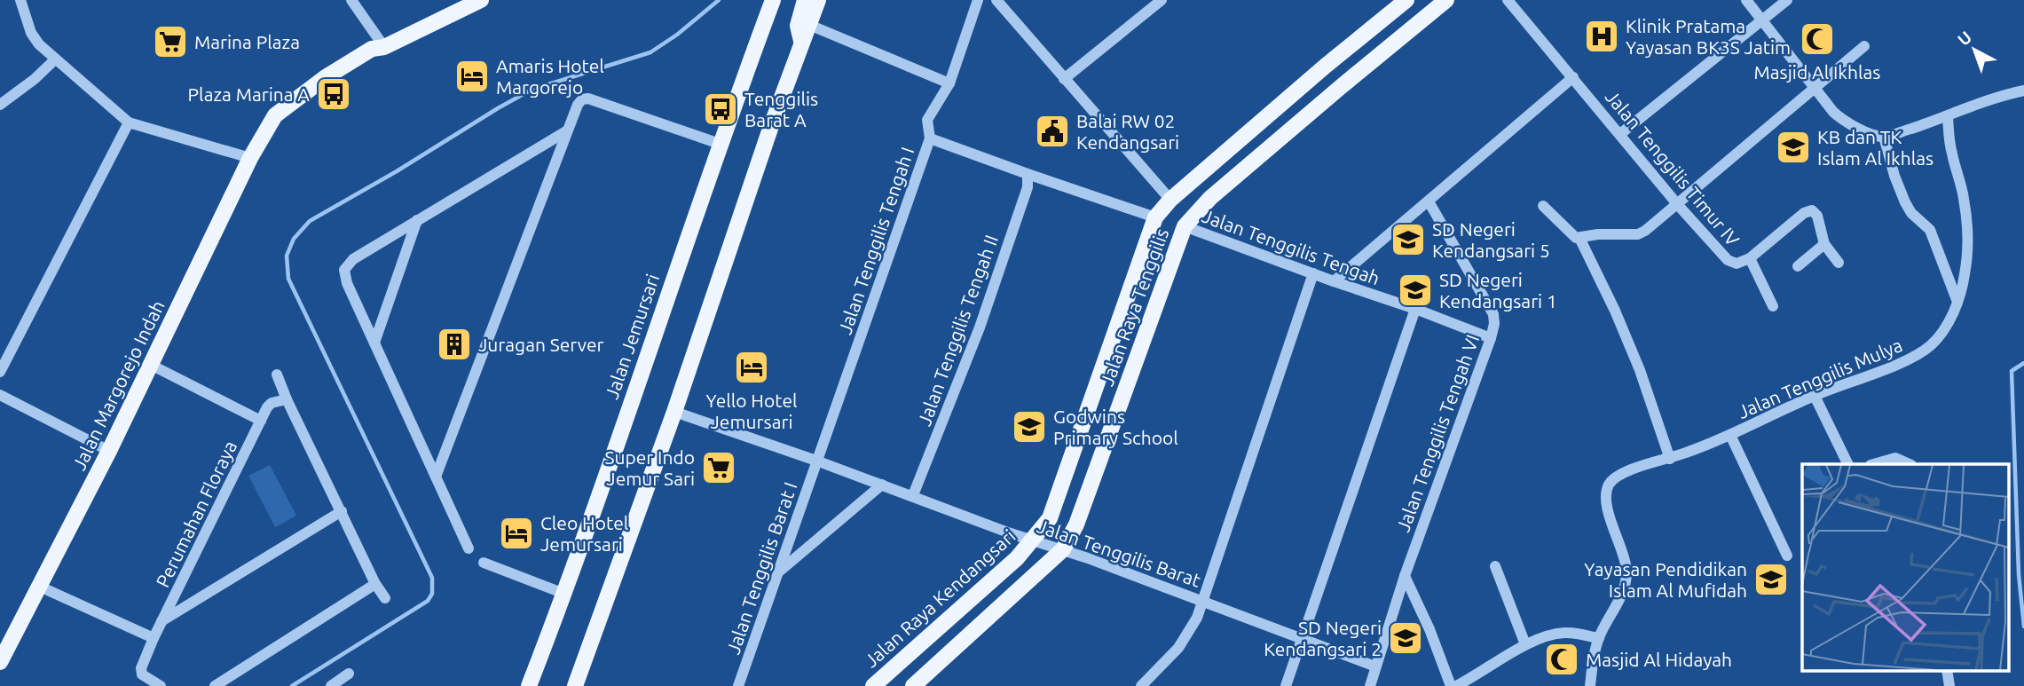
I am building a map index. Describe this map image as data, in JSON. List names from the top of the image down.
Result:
{
  "streets": {
    "main road": [
      "Jalan Raya Tenggilis",
      "Jalan Jemursari",
      "Jalan Margorejo Indah",
      "Jalan Raya Kendangsari"
    ],
    "street": [
      "Jalan Tenggilis Timur IV",
      "Jalan Tenggilis Tengah I",
      "Jalan Tenggilis Tengah",
      "Jalan Tenggilis Tengah II",
      "Jalan Tenggilis Mulya",
      "Jalan Tenggilis Tengah VI",
      "Perumahan Floraya",
      "Jalan Tenggilis Barat",
      "Jalan Tenggilis Barat I"
    ]
  },
  "crossings": [
    ["Jalan Tenggilis Tengah I", "Jalan Tenggilis Barat"],
    ["Jalan Tenggilis Tengah I", "Jalan Tenggilis Barat I"],
    ["Jalan Tenggilis Tengah", "Jalan Raya Tenggilis"],
    ["Jalan Tenggilis Tengah", "Jalan Tenggilis Tengah VI"],
    ["Jalan Raya Tenggilis", "Jalan Tenggilis Barat"],
    ["Jalan Raya Tenggilis", "Jalan Raya Kendangsari"],
    ["Jalan Tenggilis Tengah II", "Jalan Tenggilis Barat"],
    ["Jalan Tenggilis Tengah VI", "Jalan Tenggilis Barat"],
    ["Jalan Tenggilis Barat", "Jalan Tenggilis Barat I"],
    ["Jalan Tenggilis Barat", "Jalan Raya Kendangsari"]
  ],
  "places": {
    "hospital": ["Klinik Pratama Yayasan BK3S Jatim"],
    "mosque": ["Masjid Al Ikhlas", "Masjid Al Hidayah"],
    "supermarket": ["Marina Plaza", "Super Indo Jemur Sari"],
    "hotel": ["Amaris Hotel Margorejo", "Yello Hotel Jemursari", "Cleo Hotel Jemursari"],
    "bus stop": ["Plaza Marina A", "Tenggilis Barat A"],
    "public building": ["Balai RW 02 Kendangsari"],
    "school or university": [
      "KB dan TK Islam Al Ikhlas",
      "SD Negeri Kendangsari 5",
      "SD Negeri Kendangsari 1",
      "Godwins Primary School",
      "Yayasan Pendidikan Islam Al Mufidah",
      "SD Negeri Kendangsari 2"
    ],
    "building": ["Juragan Server"]
  },
  "north": "top left"
}
